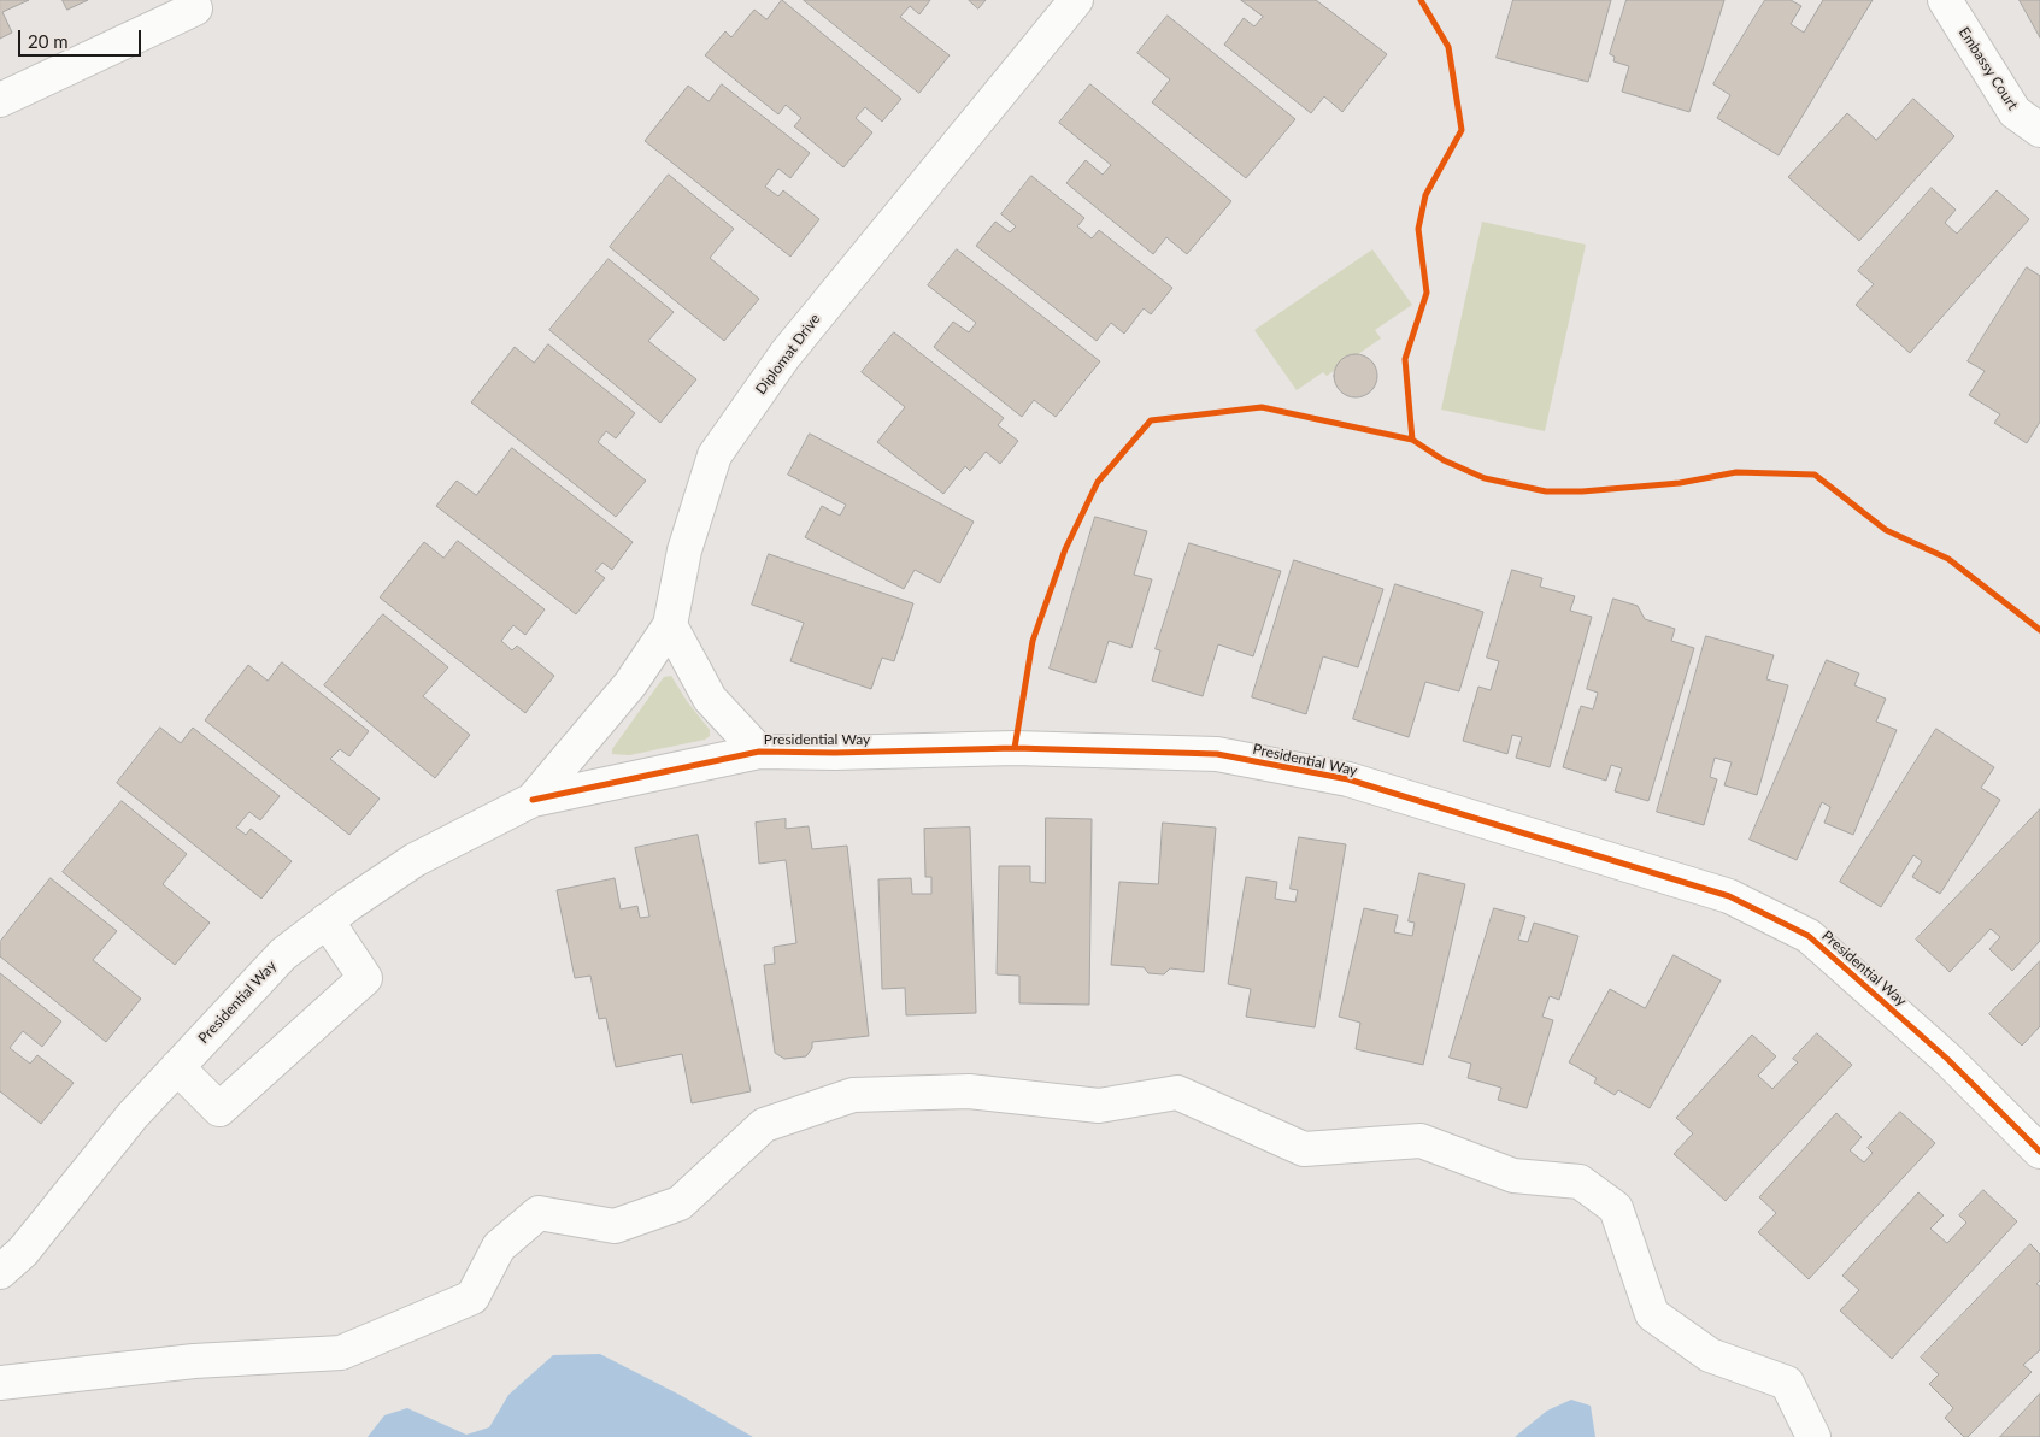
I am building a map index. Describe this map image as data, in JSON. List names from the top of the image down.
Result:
{
  "streets": {
    "street": ["Embassy Court", "Diplomat Drive", "Presidential Way"]
  },
  "crossings": [
    ["Diplomat Drive", "Presidential Way"]
  ],
  "scale_bar": "20 m"
}
